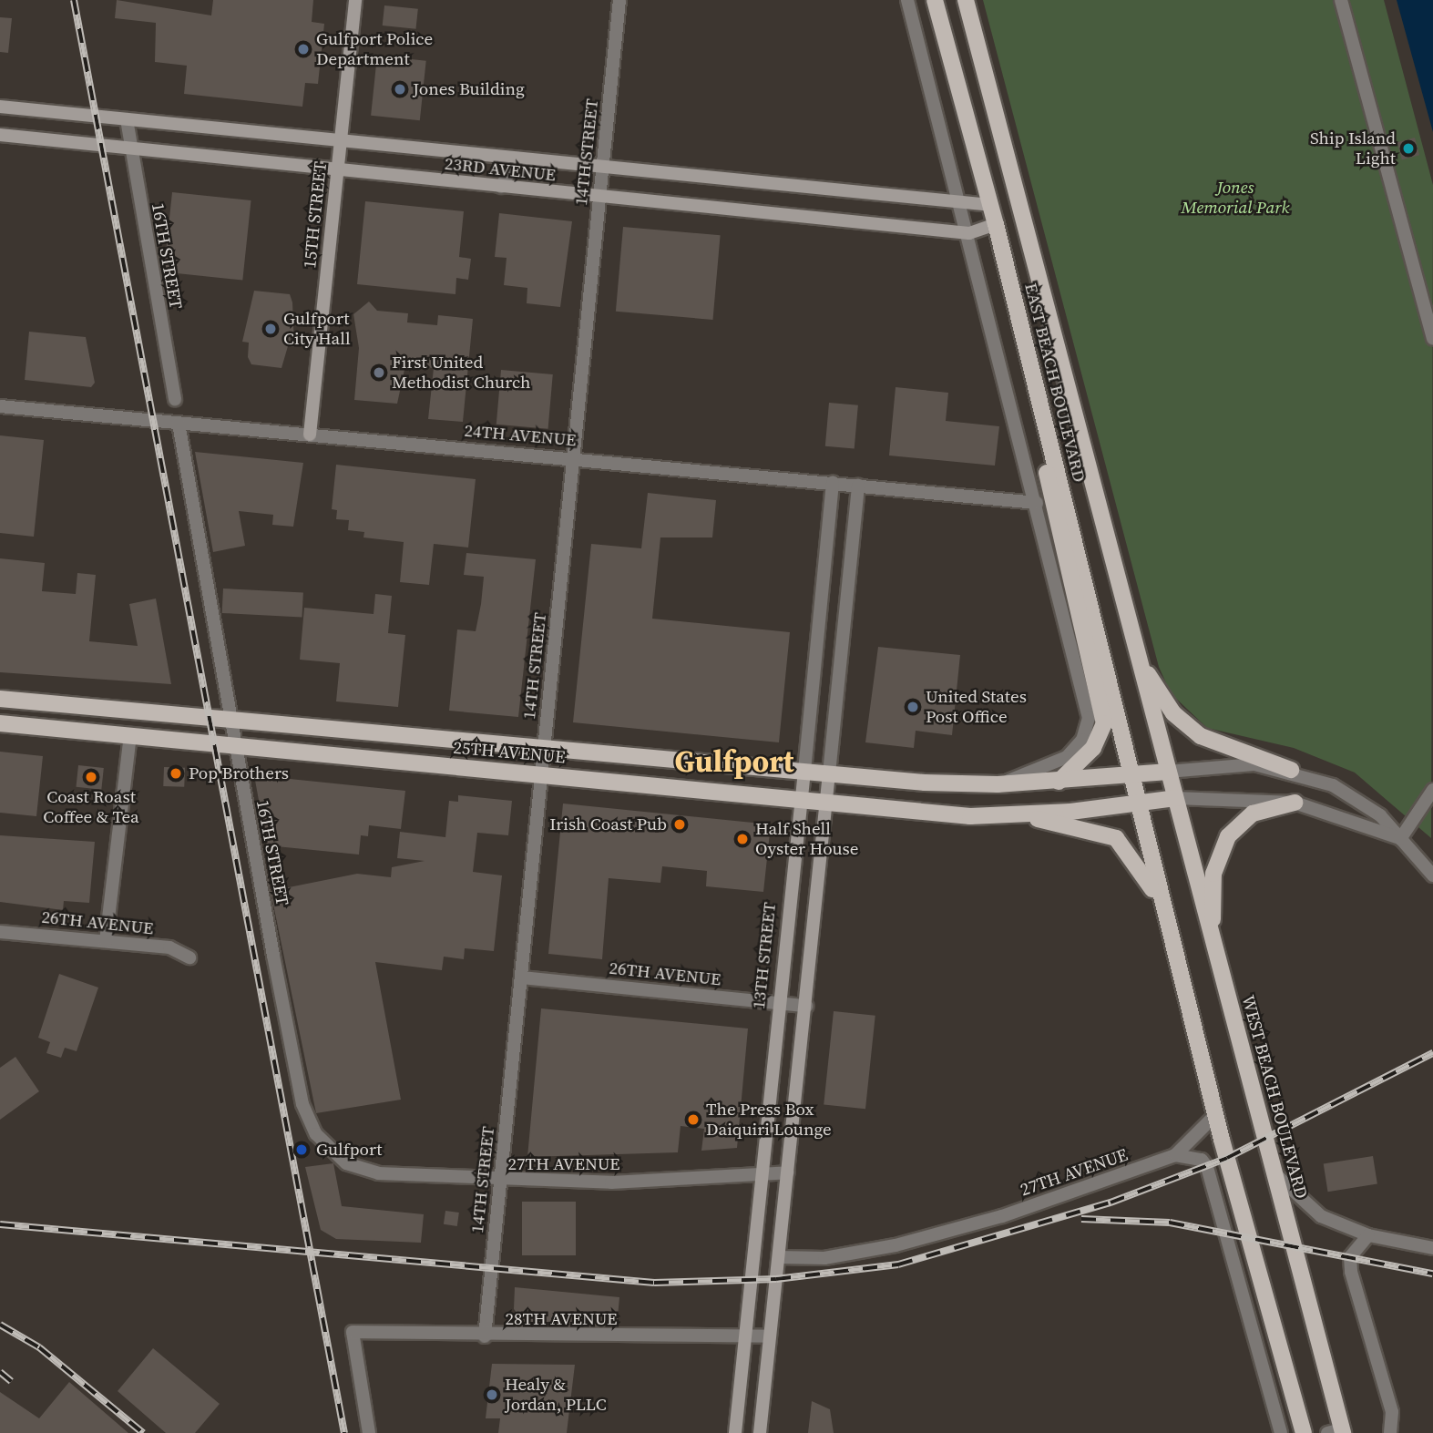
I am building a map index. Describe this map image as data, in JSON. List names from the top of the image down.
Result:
{
  "streets": {
    "main road": ["EAST BEACH BOULEVARD", "25TH AVENUE", "WEST BEACH BOULEVARD"],
    "street": [
      "14TH STREET",
      "23RD AVENUE",
      "15TH STREET",
      "16TH STREET",
      "24TH AVENUE",
      "26TH AVENUE",
      "13TH STREET",
      "27TH AVENUE",
      "28TH AVENUE"
    ]
  },
  "crossings": [
    ["14TH STREET", "23RD AVENUE"],
    ["14TH STREET", "24TH AVENUE"],
    ["14TH STREET", "25TH AVENUE"],
    ["14TH STREET", "26TH AVENUE"],
    ["14TH STREET", "27TH AVENUE"],
    ["14TH STREET", "28TH AVENUE"],
    ["23RD AVENUE", "15TH STREET"],
    ["23RD AVENUE", "16TH STREET"],
    ["23RD AVENUE", "EAST BEACH BOULEVARD"],
    ["15TH STREET", "24TH AVENUE"],
    ["16TH STREET", "24TH AVENUE"],
    ["16TH STREET", "25TH AVENUE"],
    ["16TH STREET", "27TH AVENUE"],
    ["EAST BEACH BOULEVARD", "25TH AVENUE"],
    ["EAST BEACH BOULEVARD", "WEST BEACH BOULEVARD"],
    ["24TH AVENUE", "13TH STREET"],
    ["25TH AVENUE", "13TH STREET"],
    ["25TH AVENUE", "WEST BEACH BOULEVARD"],
    ["26TH AVENUE", "13TH STREET"],
    ["13TH STREET", "27TH AVENUE"],
    ["13TH STREET", "28TH AVENUE"]
  ],
  "districts": ["Gulfport"],
  "parks": ["Jones Memorial Park"],
  "places": [
    "Gulfport Police Department",
    "Jones Building",
    "Ship Island Light",
    "Gulfport City Hall",
    "First United Methodist Church",
    "United States Post Office",
    "Pop Brothers",
    "Coast Roast Coffee & Tea",
    "Irish Coast Pub",
    "Half Shell Oyster House",
    "The Press Box Daiquiri Lounge",
    "Gulfport",
    "Healy & Jordan, PLLC"
  ]
}
